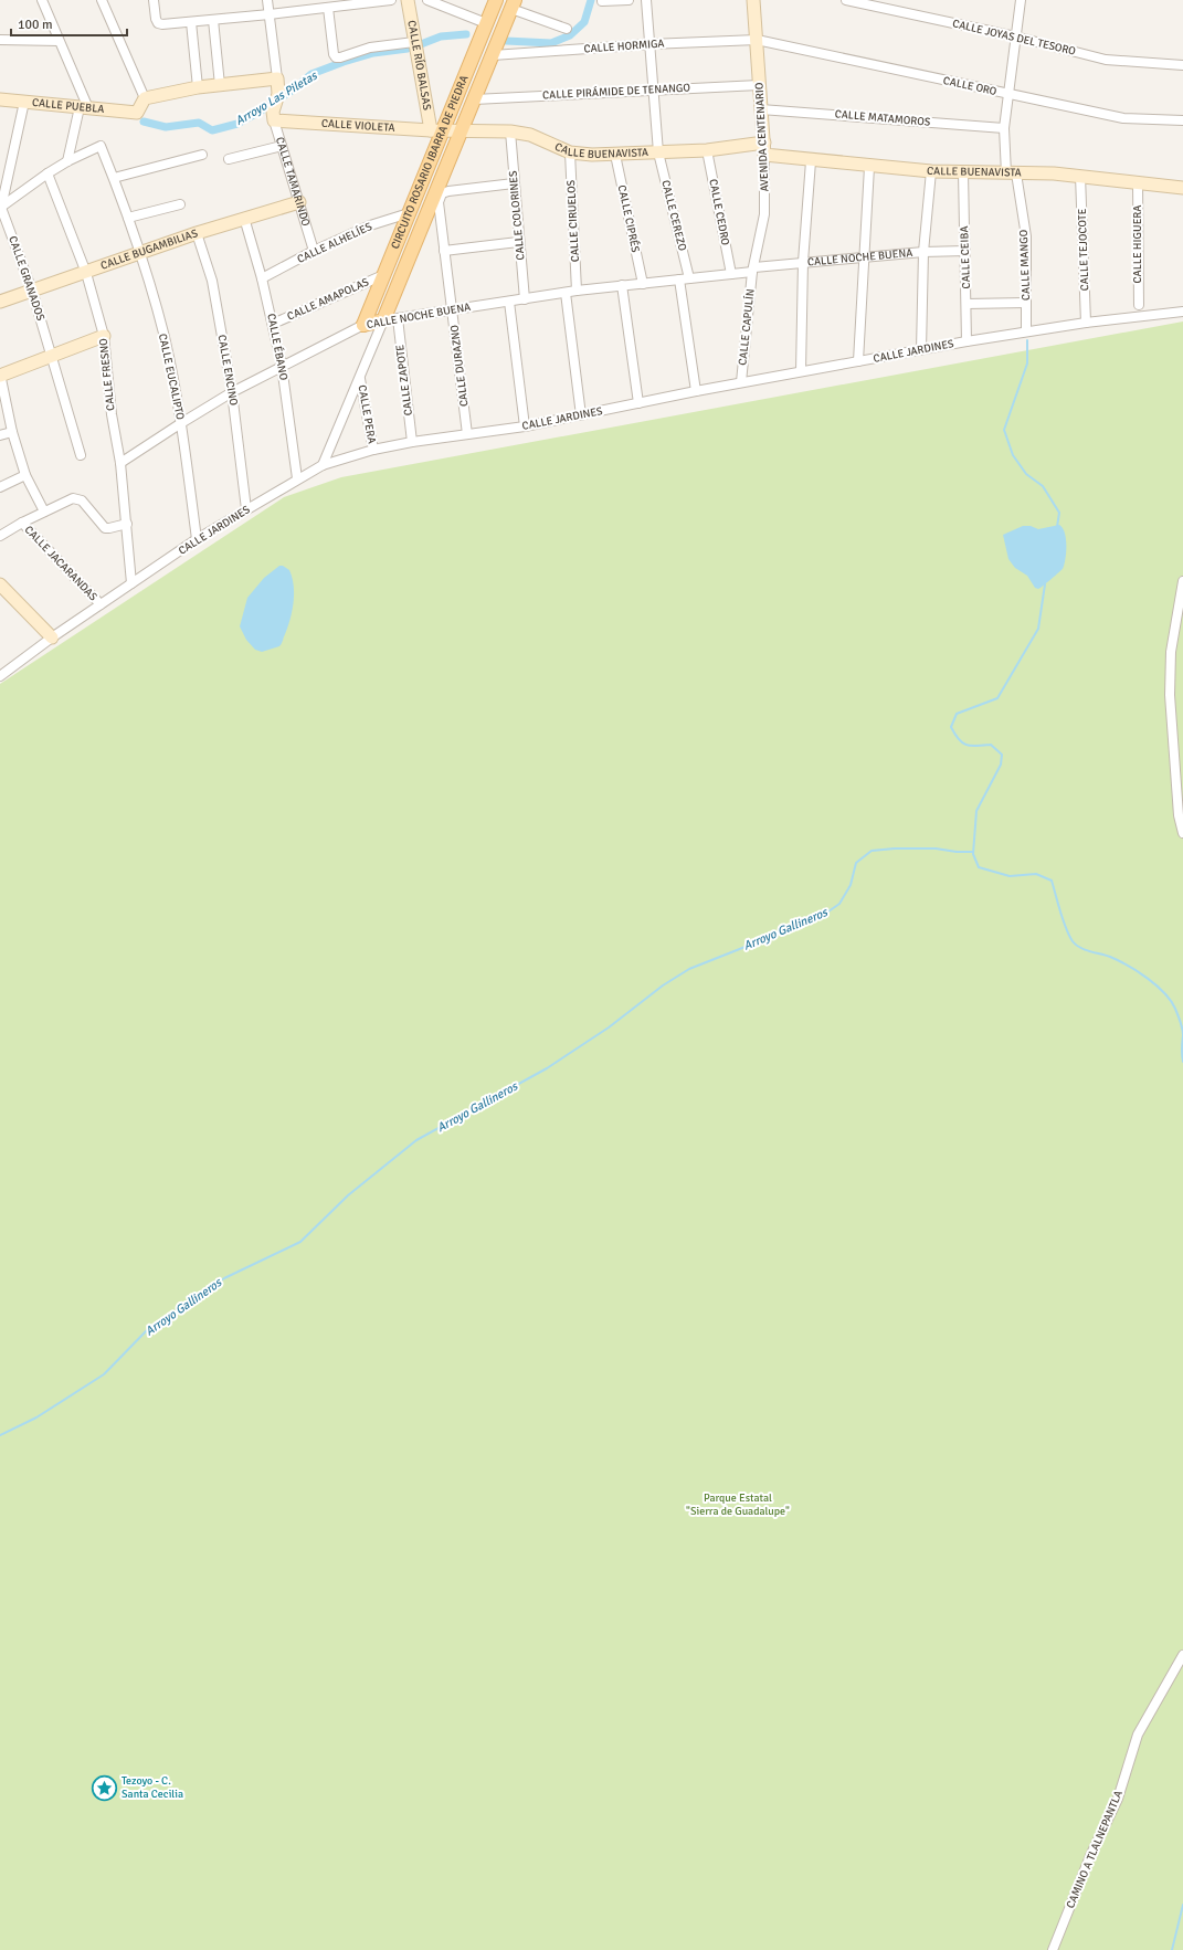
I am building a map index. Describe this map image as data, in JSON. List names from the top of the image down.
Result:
{
  "streets": {
    "main road": ["CIRCUITO ROSARIO IBARRA DE PIEDRA", "CALLE NOCHE BUENA"],
    "street": [
      "CALLE JOYAS DEL TESORO",
      "CALLE HORMIGA",
      "CALLE RÍO BALSAS",
      "CALLE ORO",
      "CALLE PIRÁMIDE DE TENANGO",
      "CALLE PUEBLA",
      "CALLE MATAMOROS",
      "CALLE VIOLETA",
      "AVENIDA CENTENARIO",
      "CALLE BUENAVISTA",
      "CALLE TAMARINDO",
      "CALLE CEDRO",
      "CALLE COLORINES",
      "CALLE CEREZO",
      "CALLE CIPRÉS",
      "CALLE CIRUELOS",
      "CALLE ALHELÍES",
      "CALLE HIGUERA",
      "CALLE BUGAMBILIAS",
      "CALLE TEJOCOTE",
      "CALLE CEIBA",
      "CALLE MANGO",
      "CALLE GRANADOS",
      "CALLE AMAPOLAS",
      "CALLE CAPULÍN",
      "CALLE ÉBANO",
      "CALLE JARDINES",
      "CALLE DURAZNO",
      "CALLE ENCINO",
      "CALLE FRESNO",
      "CALLE EUCALIPTO",
      "CALLE ZAPOTE",
      "CALLE PERA",
      "CALLE JACARANDAS",
      "CAMINO A TLALNEPANTLA"
    ]
  },
  "crossings": [
    ["CALLE JOYAS DEL TESORO", "CALLE MANGO"],
    ["CALLE HORMIGA", "CALLE ORO"],
    ["CALLE HORMIGA", "AVENIDA CENTENARIO"],
    ["CALLE HORMIGA", "CALLE CEREZO"],
    ["CALLE RÍO BALSAS", "CALLE VIOLETA"],
    ["CALLE RÍO BALSAS", "CALLE BUENAVISTA"],
    ["CALLE RÍO BALSAS", "CIRCUITO ROSARIO IBARRA DE PIEDRA"],
    ["CALLE ORO", "AVENIDA CENTENARIO"],
    ["CALLE ORO", "CALLE MANGO"],
    ["CALLE PIRÁMIDE DE TENANGO", "AVENIDA CENTENARIO"],
    ["CALLE PIRÁMIDE DE TENANGO", "CALLE CEREZO"],
    ["CALLE MATAMOROS", "AVENIDA CENTENARIO"],
    ["CALLE MATAMOROS", "CALLE MANGO"],
    ["CALLE VIOLETA", "CALLE BUENAVISTA"],
    ["CALLE VIOLETA", "CIRCUITO ROSARIO IBARRA DE PIEDRA"],
    ["CALLE VIOLETA", "CALLE TAMARINDO"],
    ["AVENIDA CENTENARIO", "CALLE BUENAVISTA"],
    ["AVENIDA CENTENARIO", "CALLE NOCHE BUENA"],
    ["AVENIDA CENTENARIO", "CALLE CAPULÍN"],
    ["CALLE BUENAVISTA", "CIRCUITO ROSARIO IBARRA DE PIEDRA"],
    ["CALLE BUENAVISTA", "CALLE CEDRO"],
    ["CALLE BUENAVISTA", "CALLE COLORINES"],
    ["CALLE BUENAVISTA", "CALLE CEREZO"],
    ["CALLE BUENAVISTA", "CALLE CIPRÉS"],
    ["CALLE BUENAVISTA", "CALLE CIRUELOS"],
    ["CALLE BUENAVISTA", "CALLE HIGUERA"],
    ["CALLE BUENAVISTA", "CALLE TEJOCOTE"],
    ["CALLE BUENAVISTA", "CALLE CEIBA"],
    ["CALLE BUENAVISTA", "CALLE MANGO"],
    ["CIRCUITO ROSARIO IBARRA DE PIEDRA", "CALLE ALHELÍES"],
    ["CIRCUITO ROSARIO IBARRA DE PIEDRA", "CALLE NOCHE BUENA"],
    ["CIRCUITO ROSARIO IBARRA DE PIEDRA", "CALLE AMAPOLAS"],
    ["CALLE TAMARINDO", "CALLE ALHELÍES"],
    ["CALLE TAMARINDO", "CALLE BUGAMBILIAS"],
    ["CALLE CEDRO", "CALLE NOCHE BUENA"],
    ["CALLE COLORINES", "CALLE NOCHE BUENA"],
    ["CALLE COLORINES", "CALLE DURAZNO"],
    ["CALLE CEREZO", "CALLE NOCHE BUENA"],
    ["CALLE CIPRÉS", "CALLE NOCHE BUENA"],
    ["CALLE CIRUELOS", "CALLE NOCHE BUENA"],
    ["CALLE ALHELÍES", "CALLE ÉBANO"],
    ["CALLE BUGAMBILIAS", "CALLE GRANADOS"],
    ["CALLE BUGAMBILIAS", "CALLE ÉBANO"],
    ["CALLE BUGAMBILIAS", "CALLE ENCINO"],
    ["CALLE BUGAMBILIAS", "CALLE FRESNO"],
    ["CALLE BUGAMBILIAS", "CALLE EUCALIPTO"],
    ["CALLE TEJOCOTE", "CALLE JARDINES"],
    ["CALLE NOCHE BUENA", "CALLE CEIBA"],
    ["CALLE NOCHE BUENA", "CALLE CAPULÍN"],
    ["CALLE NOCHE BUENA", "CALLE ÉBANO"],
    ["CALLE NOCHE BUENA", "CALLE DURAZNO"],
    ["CALLE NOCHE BUENA", "CALLE ENCINO"],
    ["CALLE NOCHE BUENA", "CALLE FRESNO"],
    ["CALLE NOCHE BUENA", "CALLE EUCALIPTO"],
    ["CALLE NOCHE BUENA", "CALLE ZAPOTE"],
    ["CALLE CEIBA", "CALLE JARDINES"],
    ["CALLE MANGO", "CALLE JARDINES"],
    ["CALLE AMAPOLAS", "CALLE ÉBANO"],
    ["CALLE CAPULÍN", "CALLE JARDINES"],
    ["CALLE ÉBANO", "CALLE JARDINES"],
    ["CALLE JARDINES", "CALLE DURAZNO"],
    ["CALLE JARDINES", "CALLE ENCINO"],
    ["CALLE JARDINES", "CALLE FRESNO"],
    ["CALLE JARDINES", "CALLE EUCALIPTO"],
    ["CALLE JARDINES", "CALLE ZAPOTE"],
    ["CALLE JARDINES", "CALLE PERA"],
    ["CALLE JARDINES", "CALLE JACARANDAS"]
  ],
  "water": ["Arroyo Las Piletas", "Arroyo Gallineros"],
  "parks": ["Parque Estatal \"Sierra de Guadalupe\""],
  "places": {
    "place": ["Tezoyo - C. Santa Cecilia"]
  },
  "scale_bar": "100 m"
}
